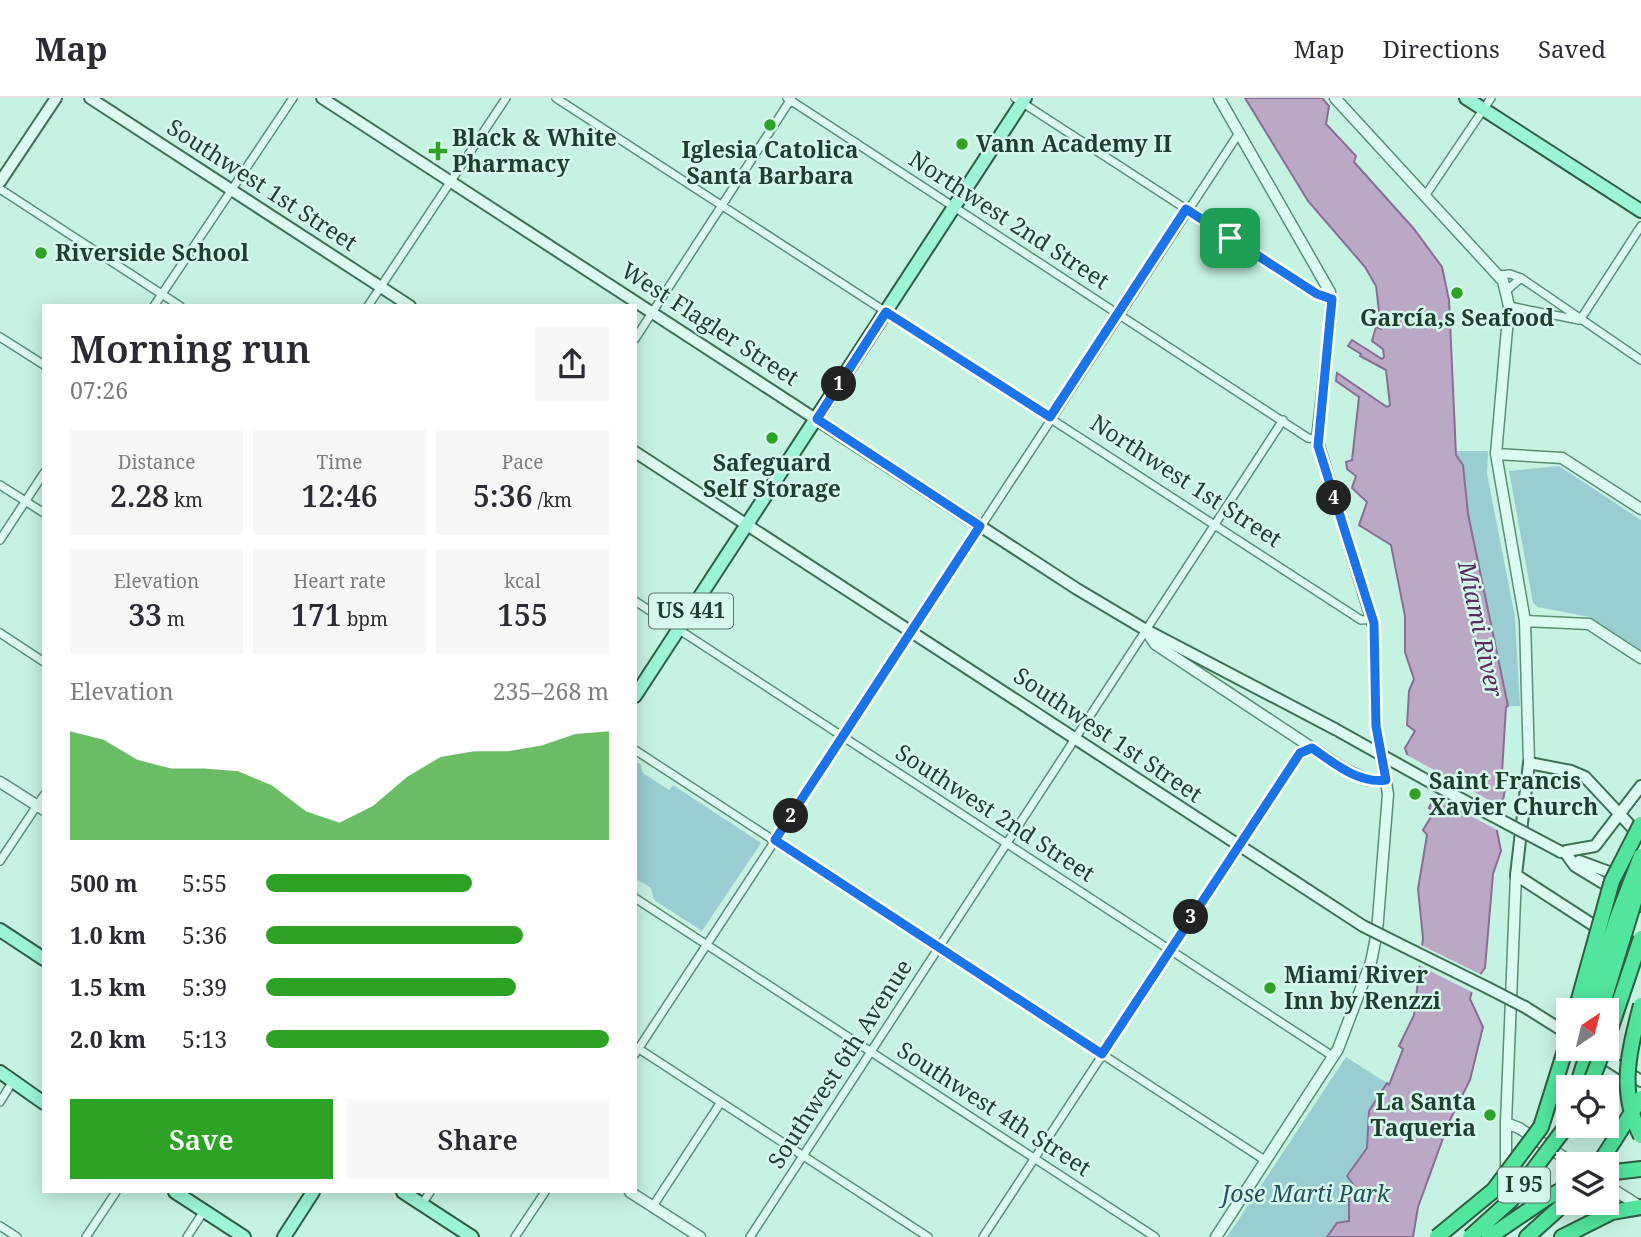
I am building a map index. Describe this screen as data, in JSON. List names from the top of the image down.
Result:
{
  "streets": {
    "highway": ["I 95"],
    "main road": ["Southwest 1st Street", "West Flagler Street", "US 441"],
    "street": [
      "Northwest 2nd Street",
      "Northwest 1st Street",
      "Southwest 2nd Street",
      "Southwest 6th Avenue",
      "Southwest 4th Street"
    ]
  },
  "crossings": [
    ["Southwest 1st Street", "US 441"],
    ["Southwest 1st Street", "Southwest 6th Avenue"],
    ["Northwest 2nd Street", "US 441"],
    ["Northwest 2nd Street", "Southwest 6th Avenue"],
    ["West Flagler Street", "US 441"],
    ["West Flagler Street", "Southwest 6th Avenue"],
    ["Northwest 1st Street", "US 441"],
    ["Northwest 1st Street", "Southwest 6th Avenue"],
    ["US 441", "Southwest 2nd Street"],
    ["Southwest 2nd Street", "Southwest 6th Avenue"],
    ["Southwest 6th Avenue", "Southwest 4th Street"]
  ],
  "water": ["Miami River"],
  "parks": ["Jose Marti Park"],
  "places": {
    "other": [
      "Iglesia Catolica Santa Barbara",
      "Vann Academy II",
      "Riverside School",
      "García,s Seafood",
      "Safeguard Self Storage",
      "Saint Francis Xavier Church",
      "Miami River Inn by Renzzi",
      "La Santa Taqueria"
    ],
    "health": ["Black & White Pharmacy"]
  },
  "north": "top right",
  "page": {
    "header": "Map",
    "nav": ["Map", "Directions", "Saved"],
    "heading": ["Morning run", "07:26"],
    "pins": [
      "1",
      "4",
      "2",
      "3"
    ],
    "stats": [
      ["Distance", "2.28 km"],
      ["Time", "12:46"],
      ["Pace", "5:36 /km"],
      ["Elevation", "33 m"],
      ["Heart rate", "171 bpm"],
      ["kcal", "155"]
    ],
    "chart": ["Elevation", "235–268 m"],
    "list": [
      {
        "name": "500 m",
        "note": "5:55"
      },
      {
        "name": "1.0 km",
        "note": "5:36"
      },
      {
        "name": "1.5 km",
        "note": "5:39"
      },
      {
        "name": "2.0 km",
        "note": "5:13"
      }
    ],
    "buttons": ["Save", "Share"]
  }
}
